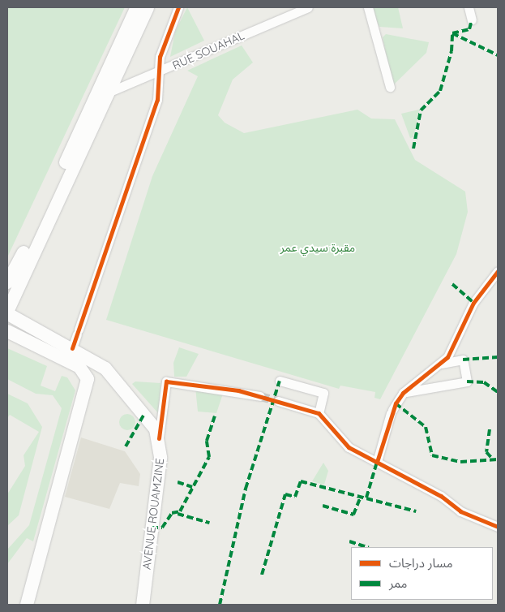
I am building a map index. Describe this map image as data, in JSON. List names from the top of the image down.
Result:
{
  "streets": {
    "main road": ["AVENUE ROUAMZINE"],
    "street": ["RUE SOUAHAL"]
  },
  "parks": ["مقبرة سيدي عمر"],
  "legend": ["مسار دراجات", "ممر"]
}
